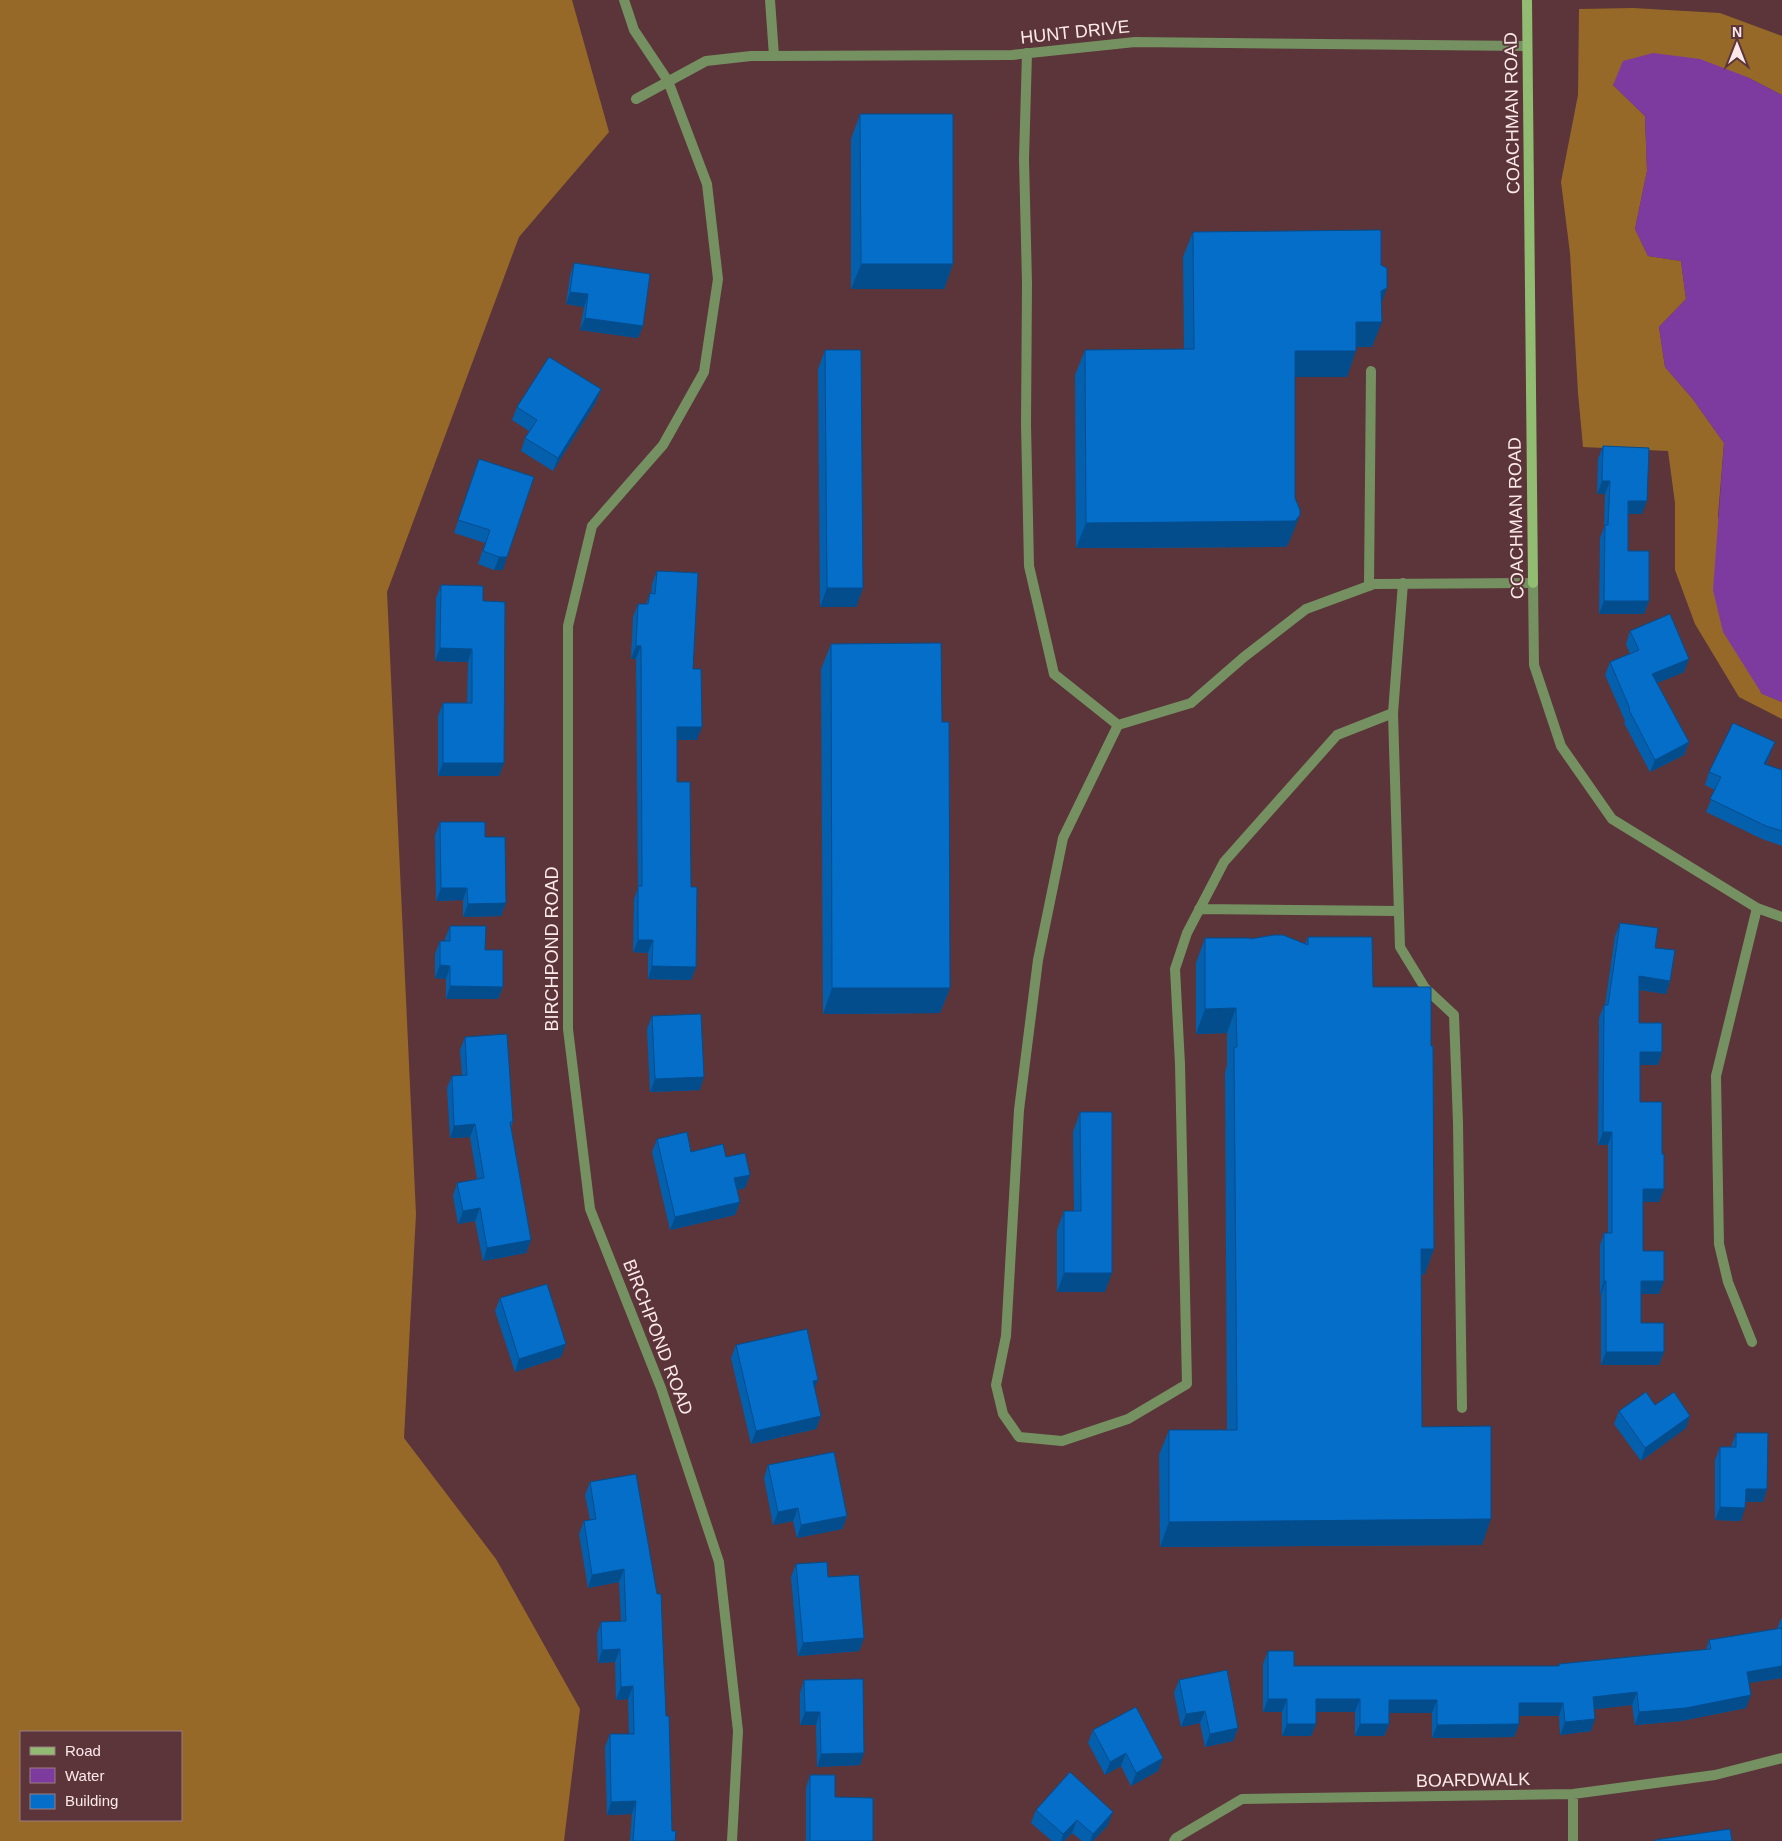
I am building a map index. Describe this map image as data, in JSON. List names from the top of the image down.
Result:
{
  "streets": {
    "street": [
      "HUNT DRIVE",
      "COACHMAN ROAD",
      "BIRCHPOND ROAD",
      "BOARDWALK"
    ]
  },
  "crossings": [
    ["HUNT DRIVE", "COACHMAN ROAD"],
    ["HUNT DRIVE", "BIRCHPOND ROAD"]
  ],
  "legend": ["Road", "Water", "Building"],
  "north": "top"
}
